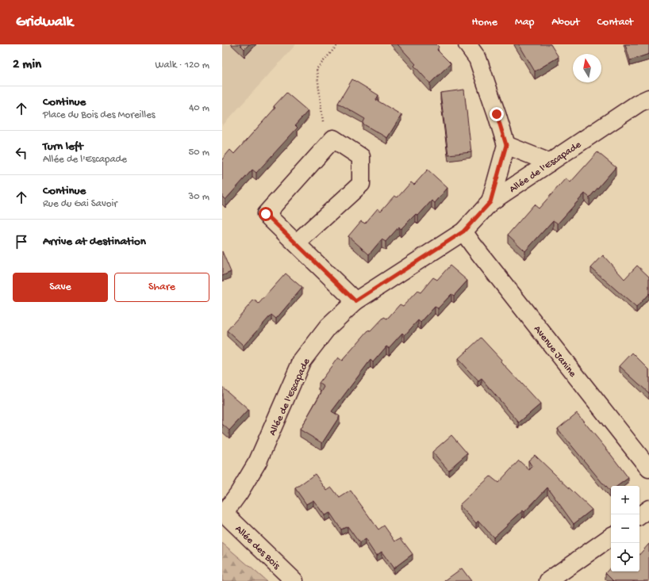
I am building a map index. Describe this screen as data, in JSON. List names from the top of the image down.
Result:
{
  "streets": {
    "street": ["Allée de l'Escapade", "Avenue Janine", "Allée des Bois"]
  },
  "crossings": [
    ["Allée de l'Escapade", "Avenue Janine"],
    ["Allée de l'Escapade", "Allée des Bois"]
  ],
  "north": "top",
  "page": {
    "header": "Gridwalk",
    "nav": [
      "Home",
      "Map",
      "About",
      "Contact"
    ],
    "heading": ["2 min", "Walk · 120 m"],
    "list": [
      ["Continue", "Place du Bois des Moreilles", "40 m"],
      ["Turn left", "Allée de l'Escapade", "50 m"],
      ["Continue", "Rue du Gai Savoir", "30 m"],
      "Arrive at destination"
    ],
    "buttons": ["Save", "Share"],
    "map_buttons": ["+", "−"]
  }
}
